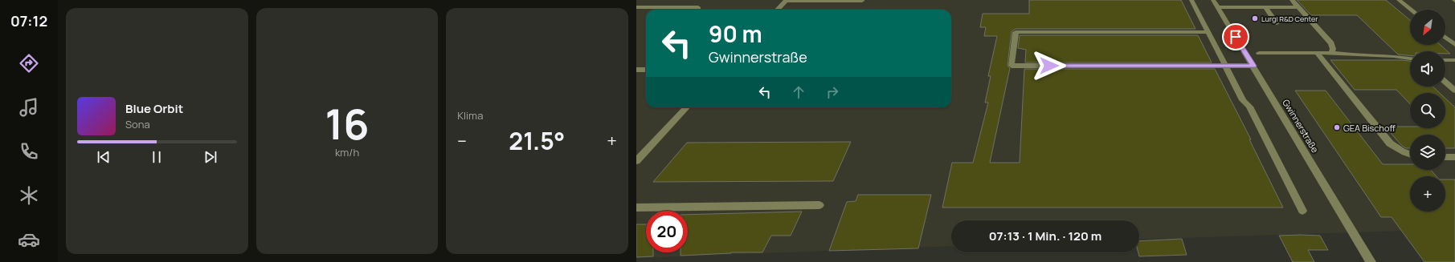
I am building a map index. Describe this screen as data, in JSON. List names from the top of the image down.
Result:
{
  "streets": {
    "street": ["Gwinnerstraße"]
  },
  "places": ["Lurgi R&D Center", "GEA Bischoff"],
  "north": "bottom left",
  "page": {
    "tabs": "07:12",
    "tile": [
      ["16", "km/h"],
      "Klima"
    ],
    "map_buttons": "+",
    "turn": ["90 m", "Gwinnerstraße"],
    "song": ["Blue Orbit", "Sona"],
    "heat": ["−", "21.5°", "+"],
    "limit": "20",
    "trip": "07:13 · 1 Min. · 120 m"
  }
}
